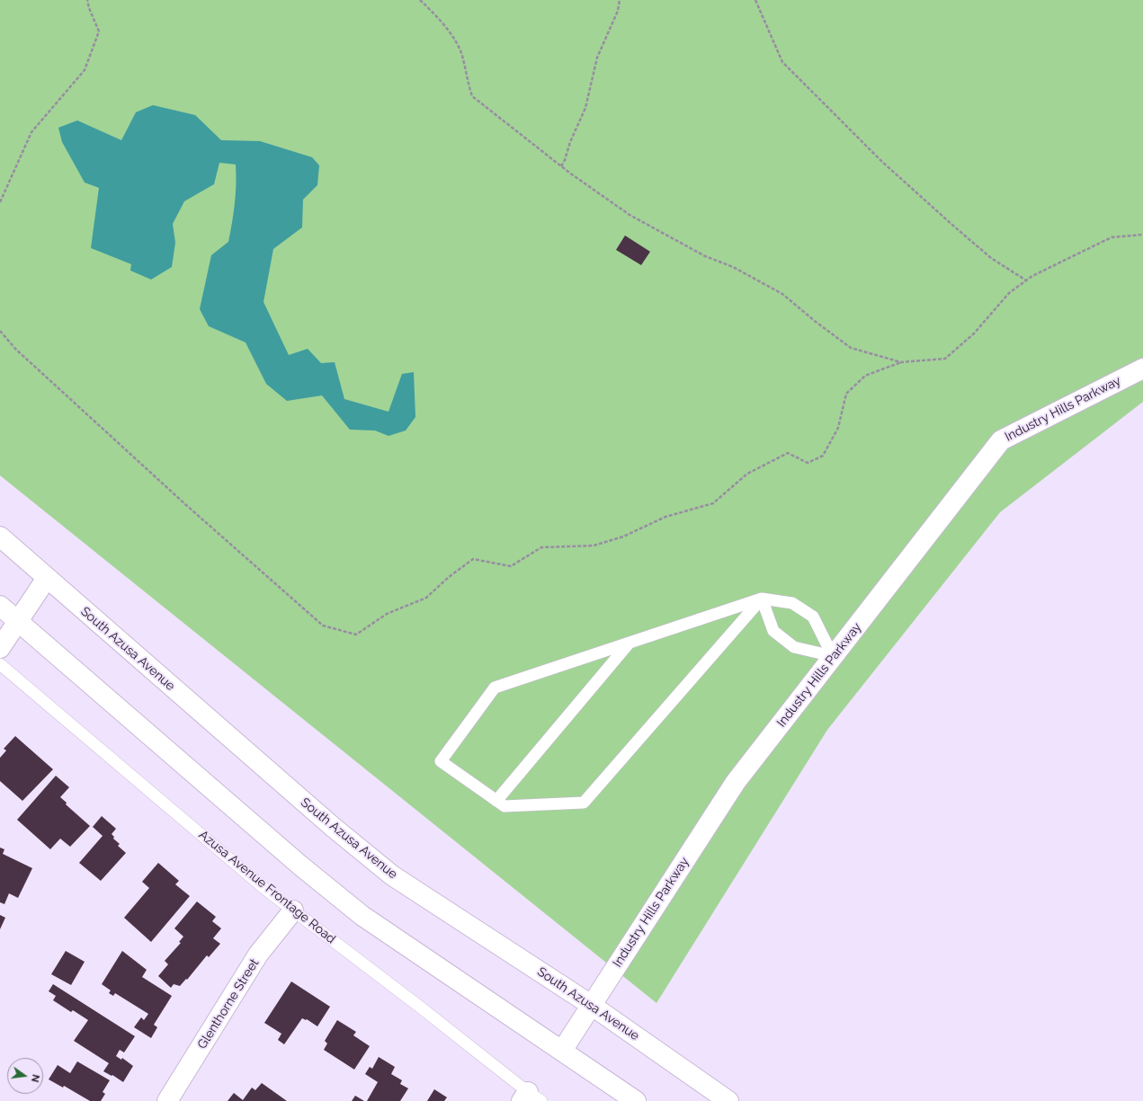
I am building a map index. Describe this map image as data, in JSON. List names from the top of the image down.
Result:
{
  "streets": {
    "main road": ["Industry Hills Parkway", "South Azusa Avenue", "Glenthorne Street"],
    "lane": ["Azusa Avenue Frontage Road"]
  },
  "crossings": [
    ["Industry Hills Parkway", "South Azusa Avenue"],
    ["Azusa Avenue Frontage Road", "Glenthorne Street"]
  ],
  "north": "right"
}
